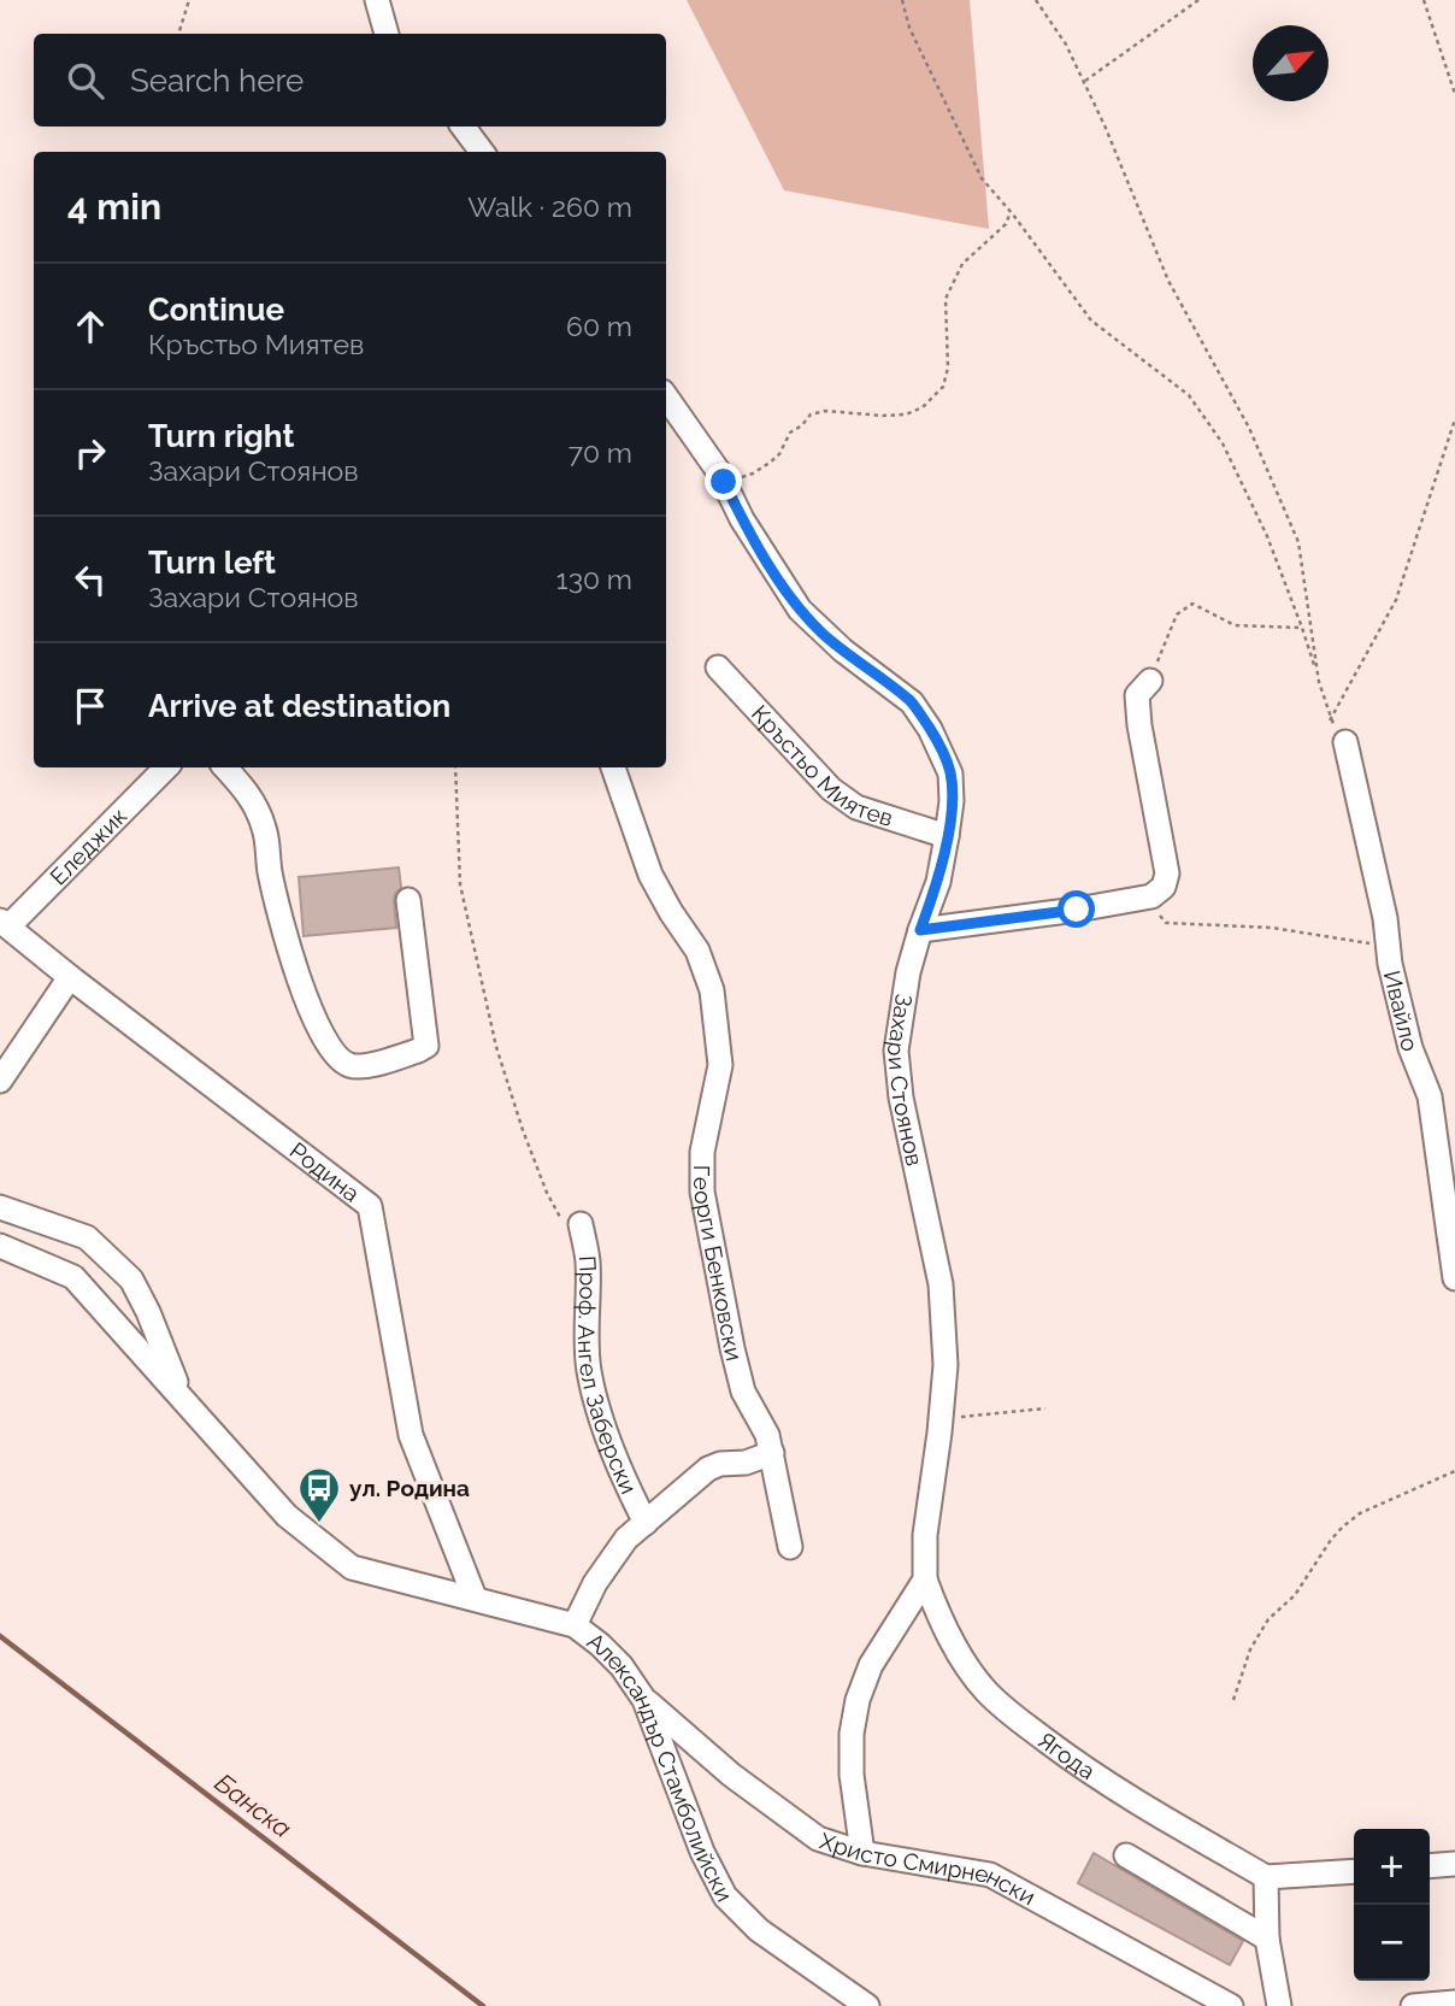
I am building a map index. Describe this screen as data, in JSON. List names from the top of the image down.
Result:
{
  "streets": {
    "street": [
      "Кръстьо Миятев",
      "Еледжик",
      "Ивайло",
      "Захари Стоянов",
      "Родина",
      "Георги Бенковски",
      "Проф. Ангел Заберски",
      "Ягода",
      "Александър Стамболийски",
      "Христо Смирненски"
    ]
  },
  "crossings": [
    ["Кръстьо Миятев", "Захари Стоянов"],
    ["Еледжик", "Родина"],
    ["Захари Стоянов", "Ягода"],
    ["Родина", "Александър Стамболийски"],
    ["Александър Стамболийски", "Христо Смирненски"]
  ],
  "water": ["Банска"],
  "places": {
    "bus stop": ["ул. Родина"]
  },
  "north": "top right",
  "page": {
    "search": "Search here",
    "heading": ["4 min", "Walk · 260 m"],
    "list": [
      ["Continue", "Кръстьо Миятев", "60 m"],
      ["Turn right", "Захари Стоянов", "70 m"],
      ["Turn left", "Захари Стоянов", "130 m"],
      "Arrive at destination"
    ],
    "map_buttons": ["+", "−"]
  }
}
